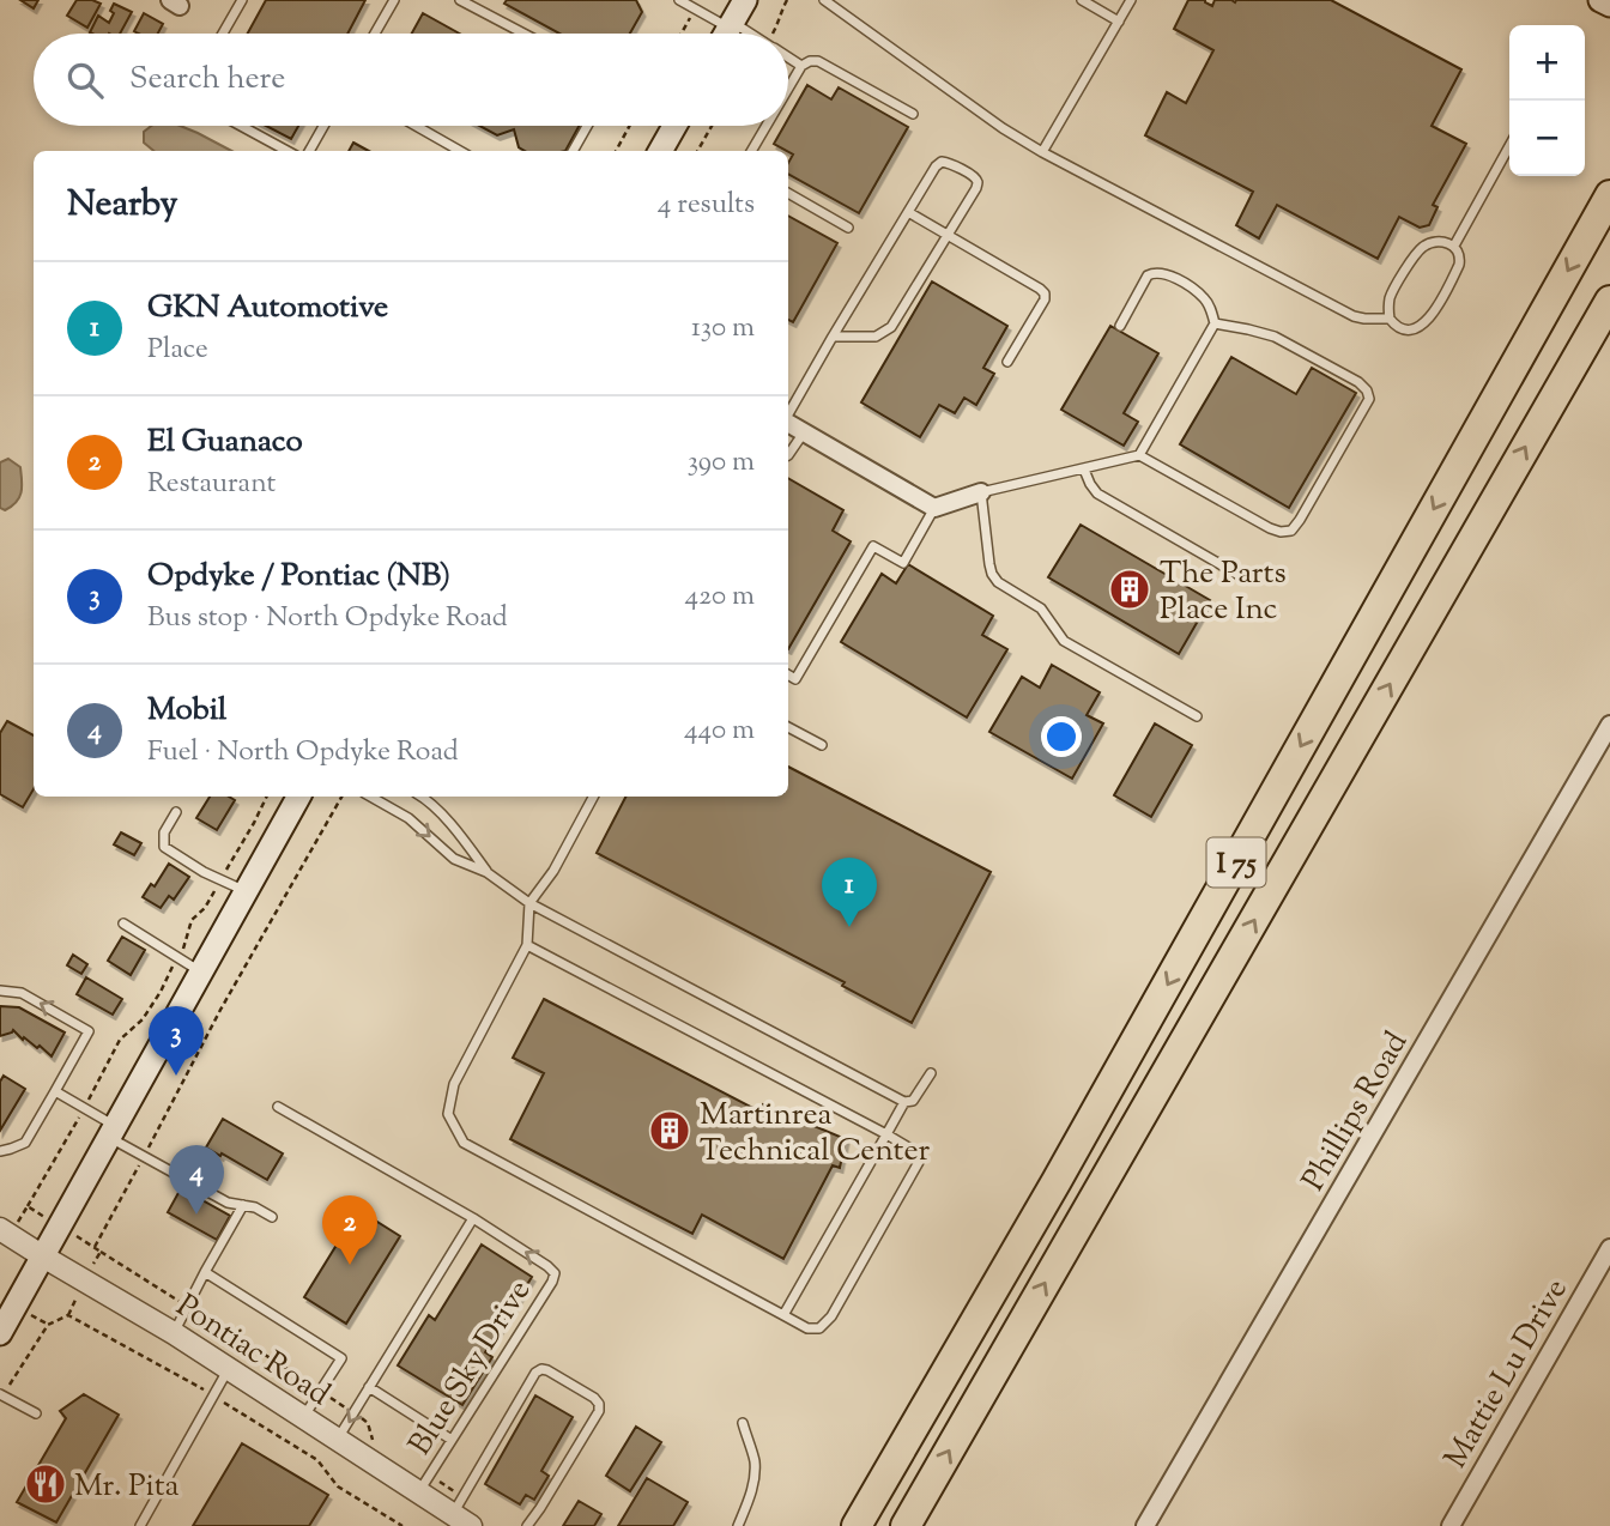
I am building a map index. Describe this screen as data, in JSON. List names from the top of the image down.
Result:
{
  "streets": {
    "highway": ["I 75"],
    "street": ["Phillips Road", "Pontiac Road", "Mattie Lu Drive"],
    "lane": ["Blue Sky Drive"]
  },
  "crossings": [
    ["Pontiac Road", "Blue Sky Drive"]
  ],
  "places": {
    "building": ["The Parts Place Inc", "Martinrea Technical Center"],
    "restaurant": ["Mr. Pita"]
  },
  "page": {
    "map_buttons": ["+", "−"],
    "search": "Search here",
    "heading": ["Nearby", "4 results"],
    "list": [
      {
        "mark": "1",
        "name": "GKN Automotive",
        "note": "Place",
        "value": "130 m"
      },
      {
        "mark": "2",
        "name": "El Guanaco",
        "note": "Restaurant",
        "value": "390 m"
      },
      {
        "mark": "3",
        "name": "Opdyke / Pontiac (NB)",
        "note": "Bus stop · North Opdyke Road",
        "value": "420 m"
      },
      {
        "mark": "4",
        "name": "Mobil",
        "note": "Fuel · North Opdyke Road",
        "value": "440 m"
      }
    ],
    "pins": [
      "1",
      "3",
      "4",
      "2"
    ]
  }
}
